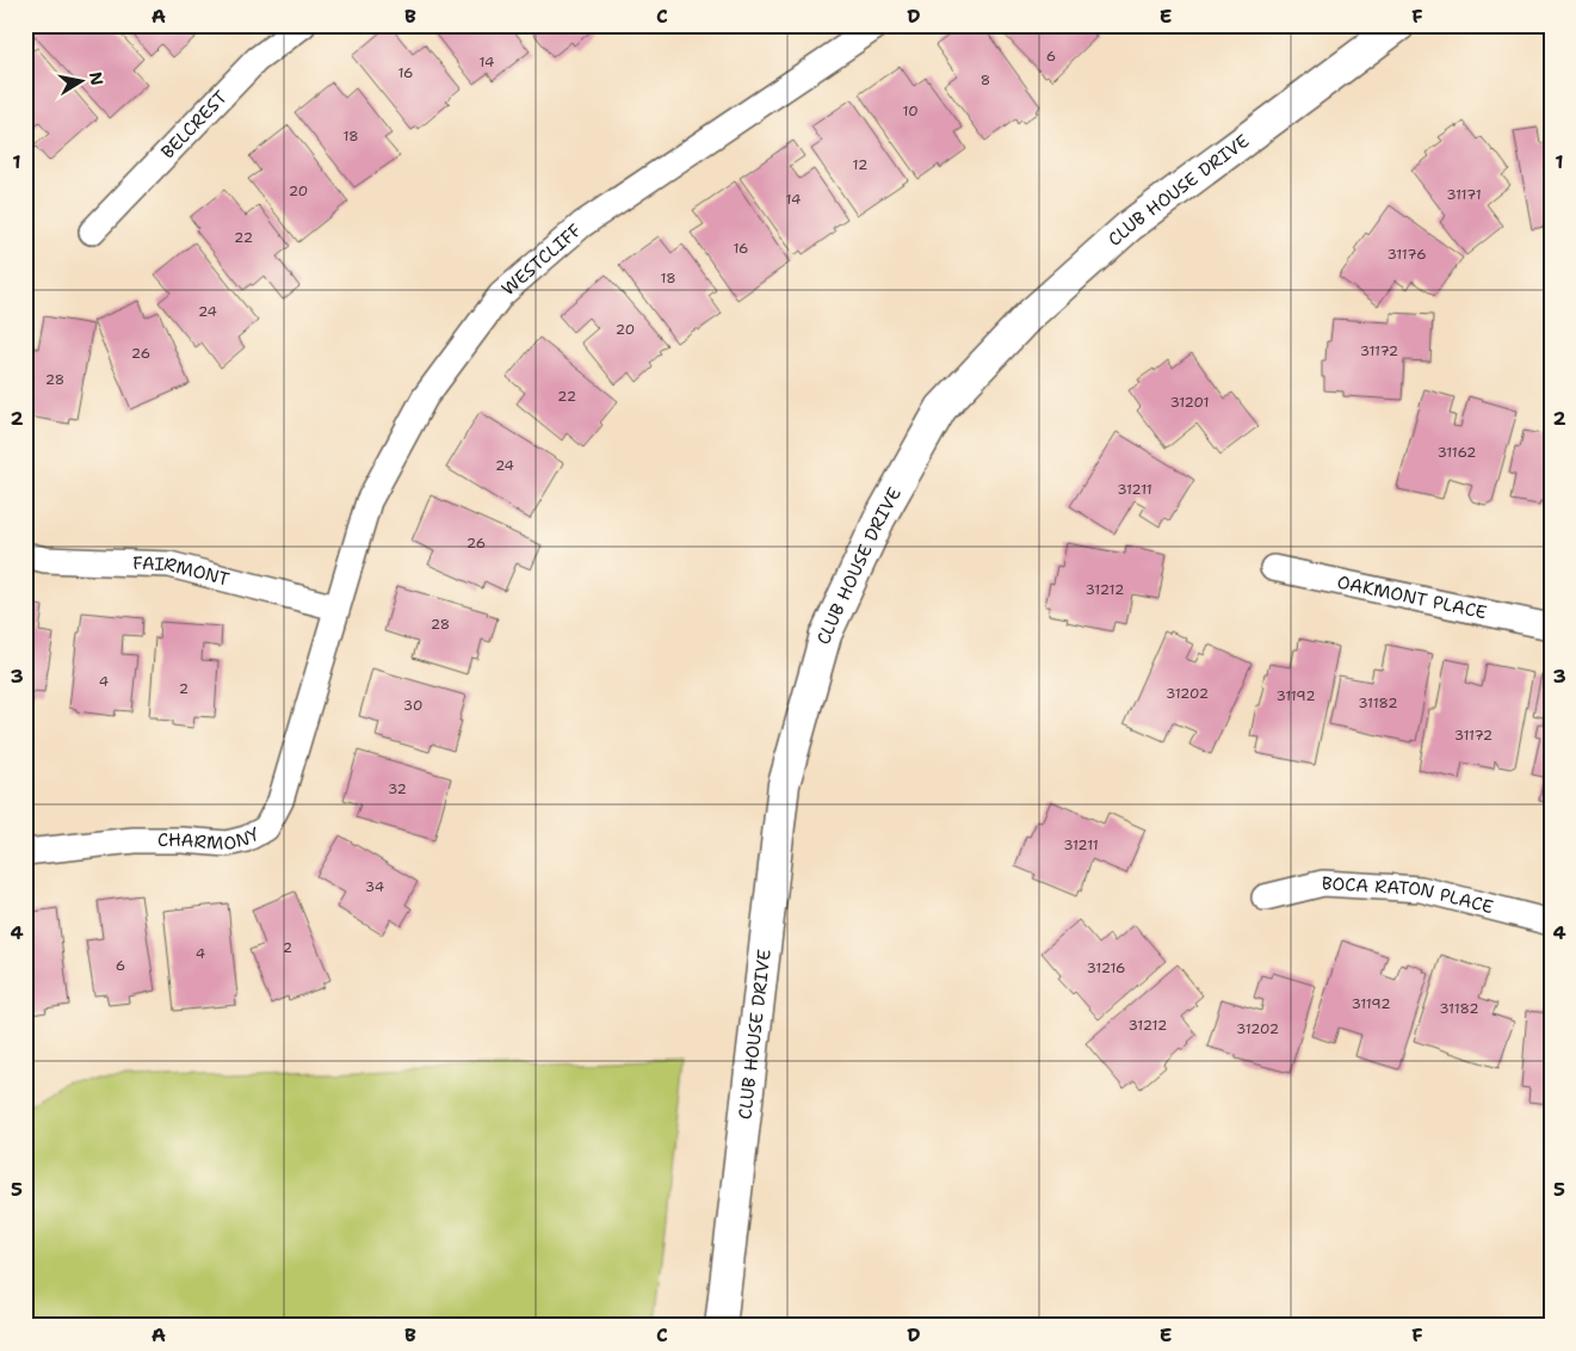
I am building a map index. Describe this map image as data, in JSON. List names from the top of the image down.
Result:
{
  "streets": {
    "street": [
      "BELCREST",
      "CLUB HOUSE DRIVE",
      "WESTCLIFF",
      "FAIRMONT",
      "OAKMONT PLACE",
      "CHARMONY",
      "BOCA RATON PLACE"
    ]
  },
  "crossings": [
    ["WESTCLIFF", "FAIRMONT"],
    ["WESTCLIFF", "CHARMONY"],
    ["FAIRMONT", "CHARMONY"]
  ],
  "house_numbers": [
    "6",
    "14",
    "16",
    "8",
    "10",
    "18",
    "12",
    "20",
    "31171",
    "14",
    "22",
    "16",
    "31176",
    "18",
    "24",
    "20",
    "31172",
    "26",
    "28",
    "22",
    "31201",
    "31162",
    "24",
    "31211",
    "26",
    "31212",
    "28",
    "4",
    "2",
    "31202",
    "31192",
    "31182",
    "30",
    "31172",
    "32",
    "31211",
    "34",
    "2",
    "4",
    "6",
    "31216",
    "31192",
    "31182",
    "31212",
    "31202"
  ],
  "north": "right",
  "grid": {
    "columns": [
      "A",
      "B",
      "C",
      "D",
      "E",
      "F"
    ],
    "rows": [
      "1",
      "2",
      "3",
      "4",
      "5"
    ]
  }
}
